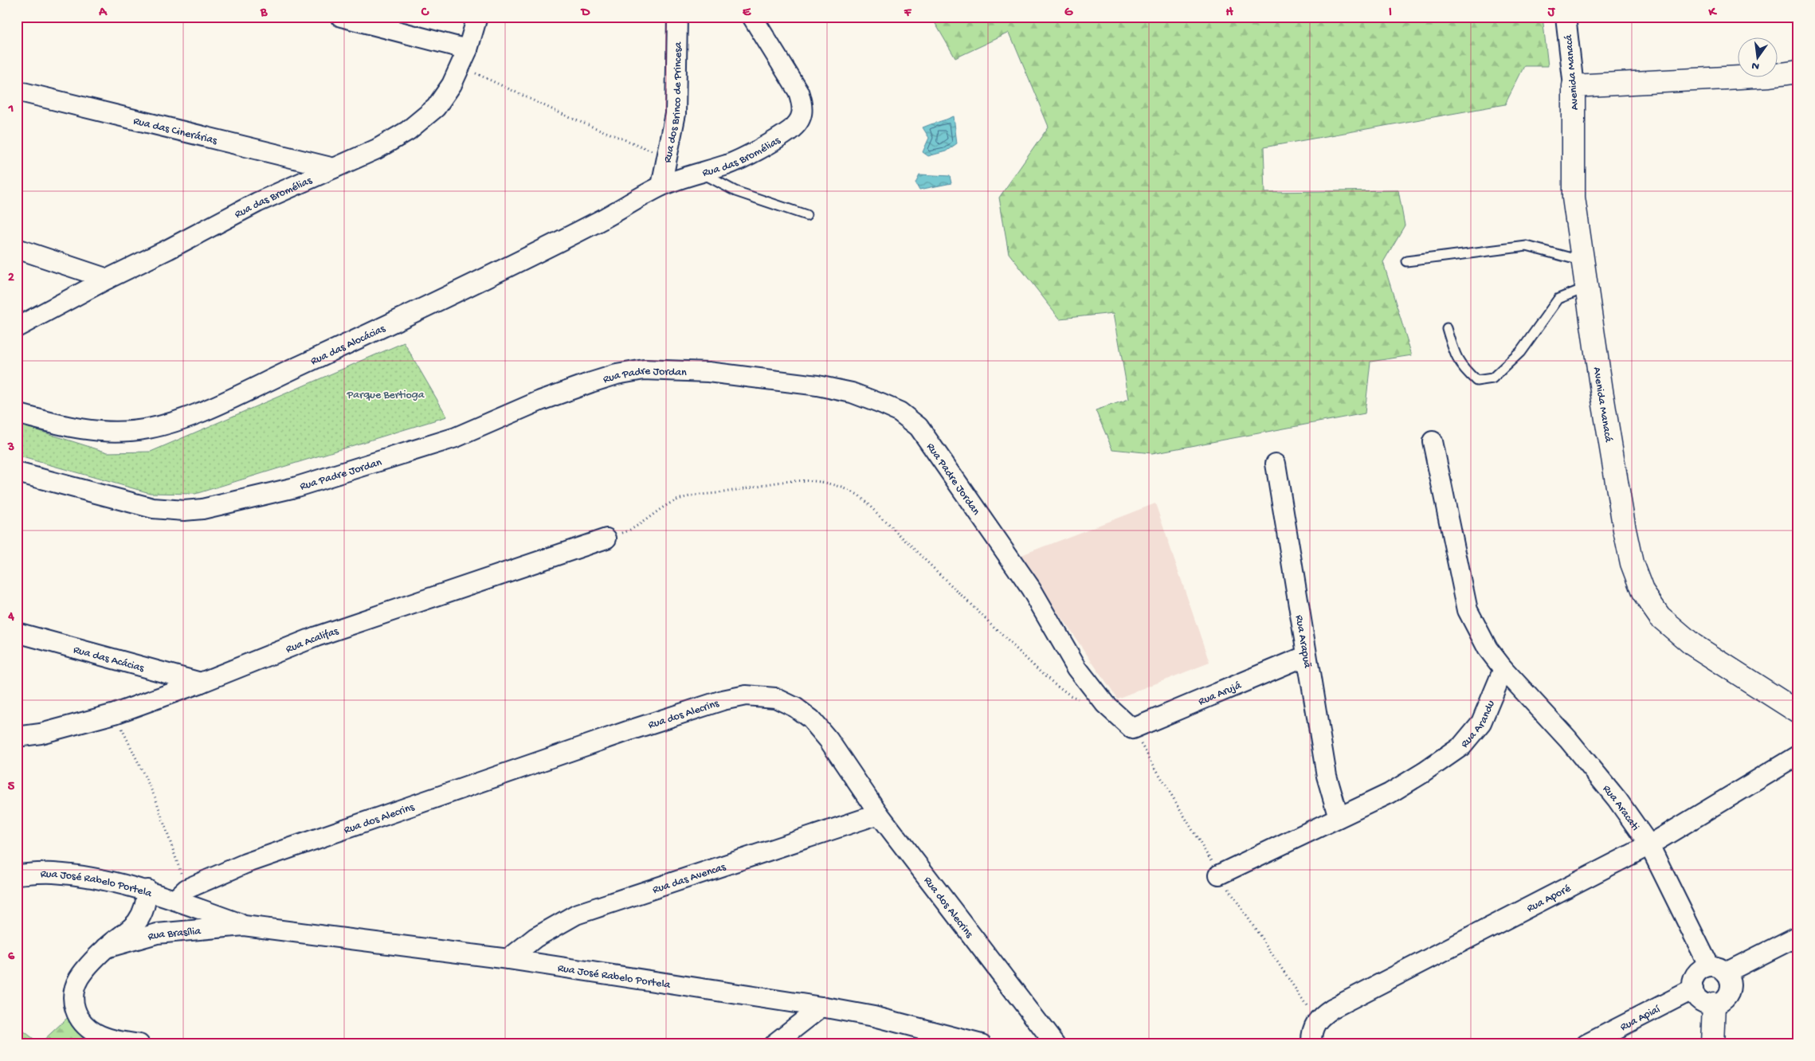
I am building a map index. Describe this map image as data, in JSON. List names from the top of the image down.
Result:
{
  "streets": {
    "street": [
      "Avenida Manacá",
      "Rua dos Brinco de Princesa",
      "Rua das Cinerárias",
      "Rua das Bromélias",
      "Rua das Alocácias",
      "Rua Padre Jordan",
      "Rua Acalifas",
      "Rua Arapuã",
      "Rua das Acácias",
      "Rua Arujá",
      "Rua dos Alecrins",
      "Rua Arandu",
      "Rua Aracati",
      "Rua das Avencas",
      "Rua José Rabelo Portela",
      "Rua Aporé",
      "Rua Brasília",
      "Rua Apiaí"
    ]
  },
  "crossings": [
    ["Rua dos Brinco de Princesa", "Rua das Bromélias"],
    ["Rua dos Brinco de Princesa", "Rua das Alocácias"],
    ["Rua das Cinerárias", "Rua das Bromélias"],
    ["Rua das Bromélias", "Rua das Alocácias"],
    ["Rua Padre Jordan", "Rua Arujá"],
    ["Rua Acalifas", "Rua das Acácias"],
    ["Rua Arapuã", "Rua Arujá"],
    ["Rua Arapuã", "Rua Arandu"],
    ["Rua dos Alecrins", "Rua das Avencas"],
    ["Rua dos Alecrins", "Rua José Rabelo Portela"],
    ["Rua Arandu", "Rua Aracati"],
    ["Rua Aracati", "Rua Aporé"],
    ["Rua Aracati", "Rua Apiaí"],
    ["Rua das Avencas", "Rua José Rabelo Portela"],
    ["Rua José Rabelo Portela", "Rua Brasília"]
  ],
  "parks": ["Parque Bertioga"],
  "north": "bottom",
  "grid": {
    "columns": [
      "A",
      "B",
      "C",
      "D",
      "E",
      "F",
      "G",
      "H",
      "I",
      "J",
      "K"
    ],
    "rows": [
      "1",
      "2",
      "3",
      "4",
      "5",
      "6"
    ]
  }
}
